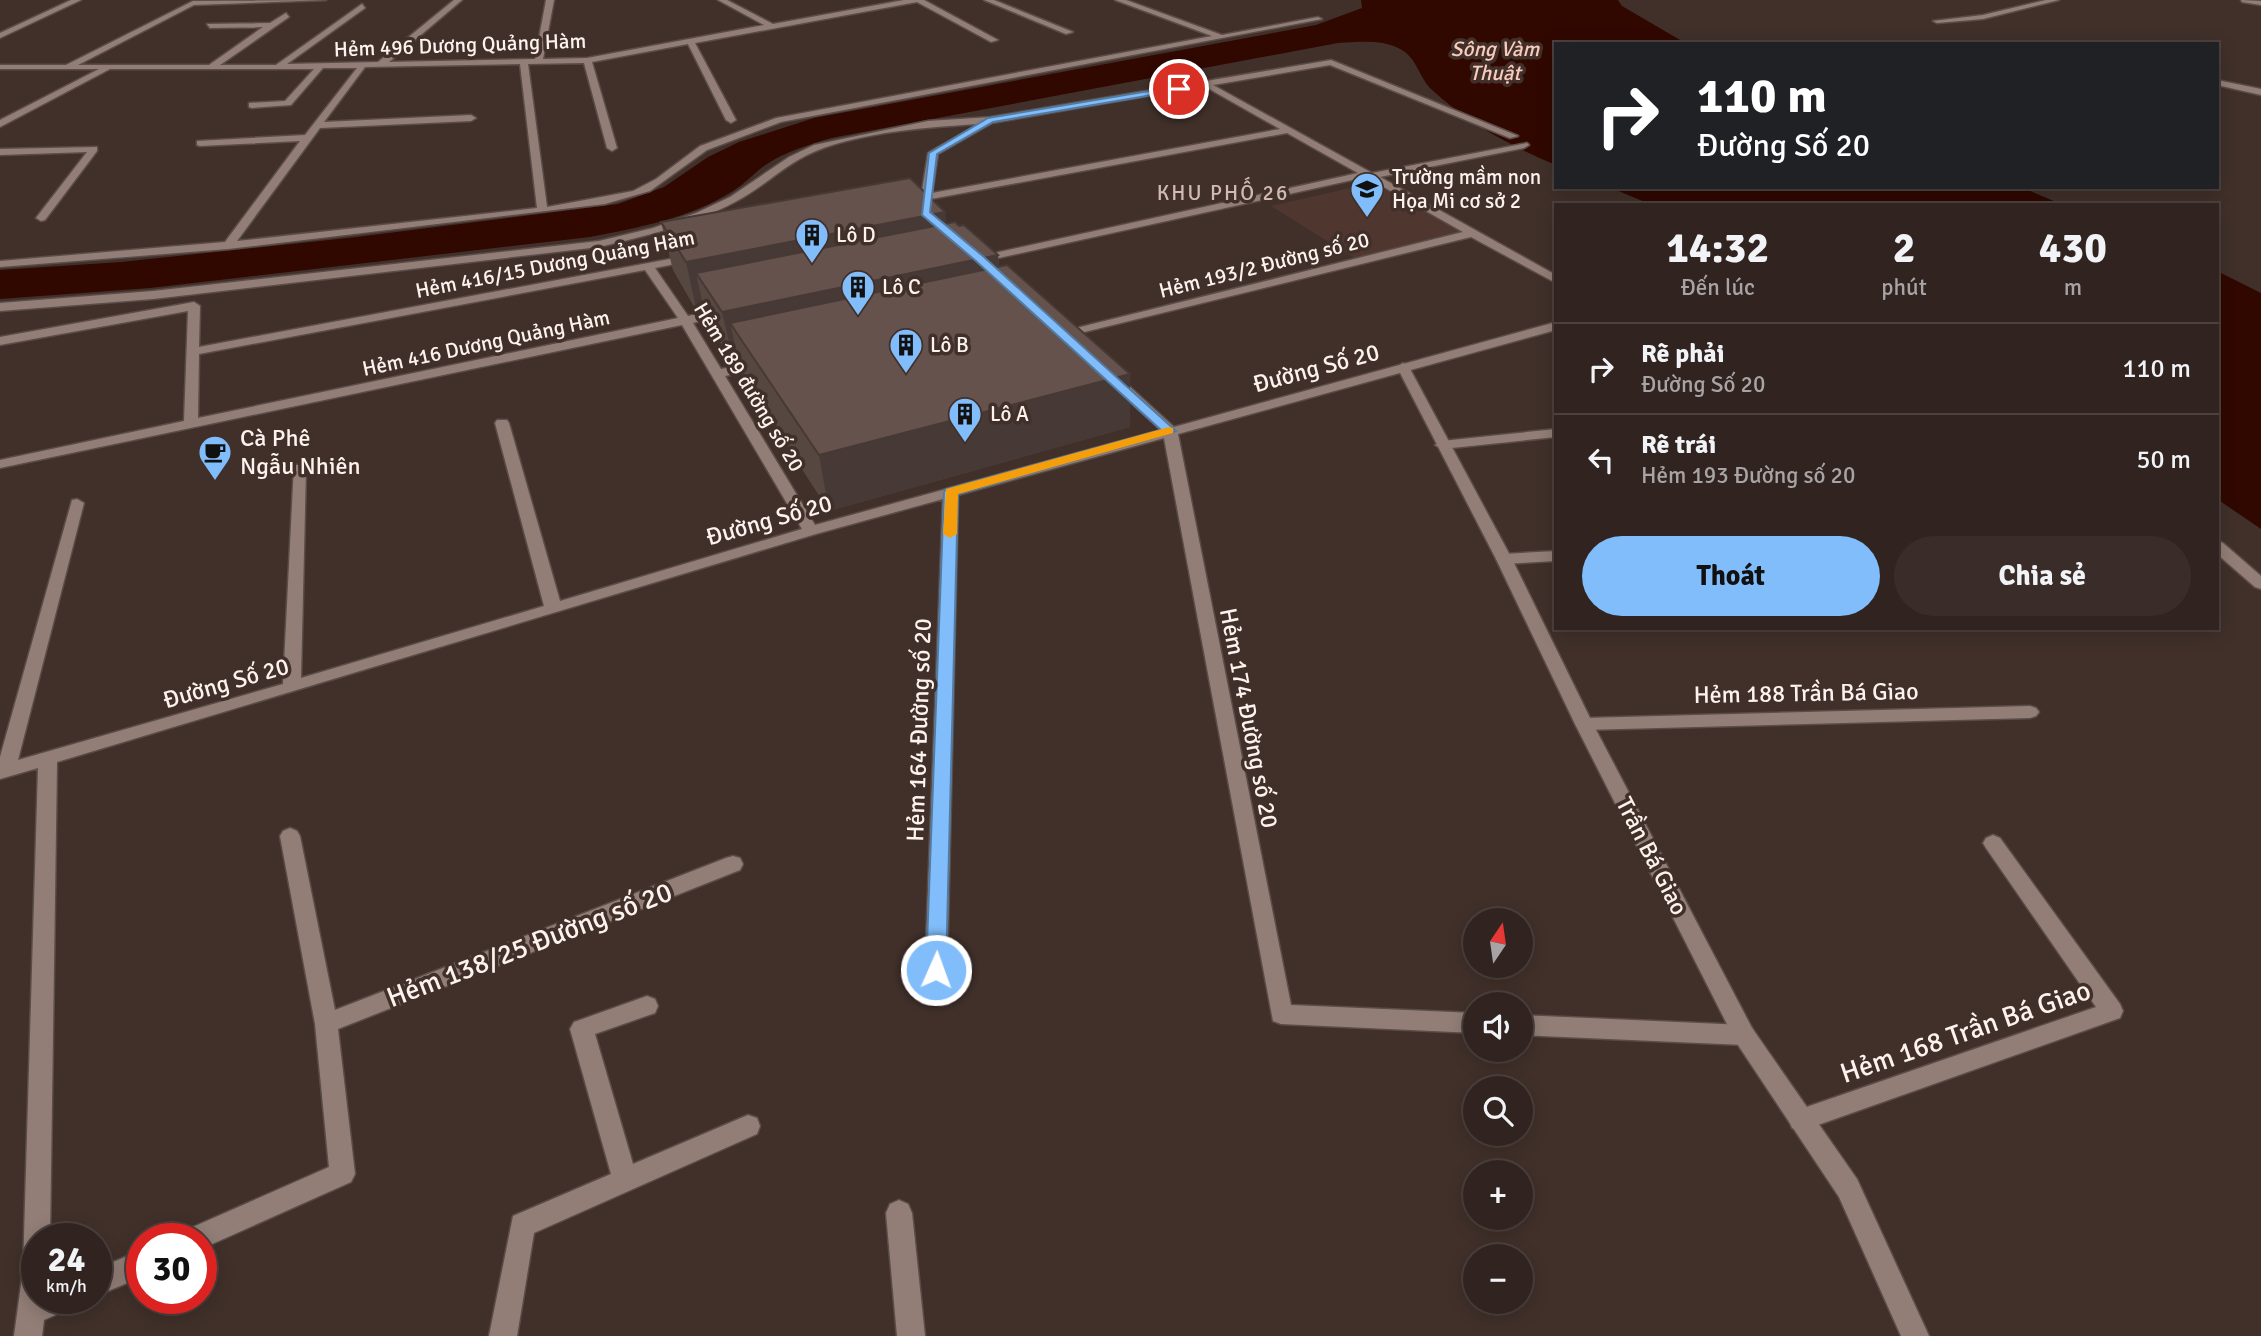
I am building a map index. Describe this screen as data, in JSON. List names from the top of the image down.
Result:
{
  "streets": {
    "street": [
      "Hẻm 496 Dương Quảng Hàm",
      "Hẻm 416/15 Dương Quảng Hàm",
      "Hẻm 193/2 Đường số 20",
      "Hẻm 416 Dương Quảng Hàm",
      "Đường Số 20",
      "Hẻm 189 đường số 20",
      "Hẻm 188 Trần Bá Giao",
      "Hẻm 174 Đường số 20",
      "Hẻm 164 Đường số 20",
      "Trần Bá Giao",
      "Hẻm 138/25 Đường số 20",
      "Hẻm 168 Trần Bá Giao"
    ]
  },
  "crossings": [
    ["Hẻm 416/15 Dương Quảng Hàm", "Hẻm 189 đường số 20"],
    ["Hẻm 416 Dương Quảng Hàm", "Hẻm 189 đường số 20"],
    ["Đường Số 20", "Hẻm 189 đường số 20"],
    ["Đường Số 20", "Hẻm 174 Đường số 20"],
    ["Đường Số 20", "Hẻm 164 Đường số 20"],
    ["Đường Số 20", "Trần Bá Giao"],
    ["Hẻm 188 Trần Bá Giao", "Trần Bá Giao"],
    ["Trần Bá Giao", "Hẻm 168 Trần Bá Giao"]
  ],
  "districts": ["KHU PHỐ 26"],
  "water": ["Sông Vàm Thuật"],
  "places": {
    "school or university": ["Trường mầm non Họa Mi cơ sở 2"],
    "building": [
      "Lô D",
      "Lô C",
      "Lô B",
      "Lô A"
    ],
    "cafe": ["Cà Phê Ngẫu Nhiên"]
  },
  "north": "top",
  "page": {
    "turn": ["110 m", "Đường Số 20"],
    "eta": [
      "14:32",
      "Đến lúc",
      "2",
      "phút",
      "430",
      "m"
    ],
    "list": [
      {
        "name": "Rẽ phải",
        "note": "Đường Số 20",
        "value": "110 m"
      },
      {
        "name": "Rẽ trái",
        "note": "Hẻm 193 Đường số 20",
        "value": "50 m"
      }
    ],
    "buttons": ["Thoát", "Chia sẻ"],
    "map_buttons": ["+", "−"],
    "speed": "24 km/h",
    "limit": "30"
  }
}
